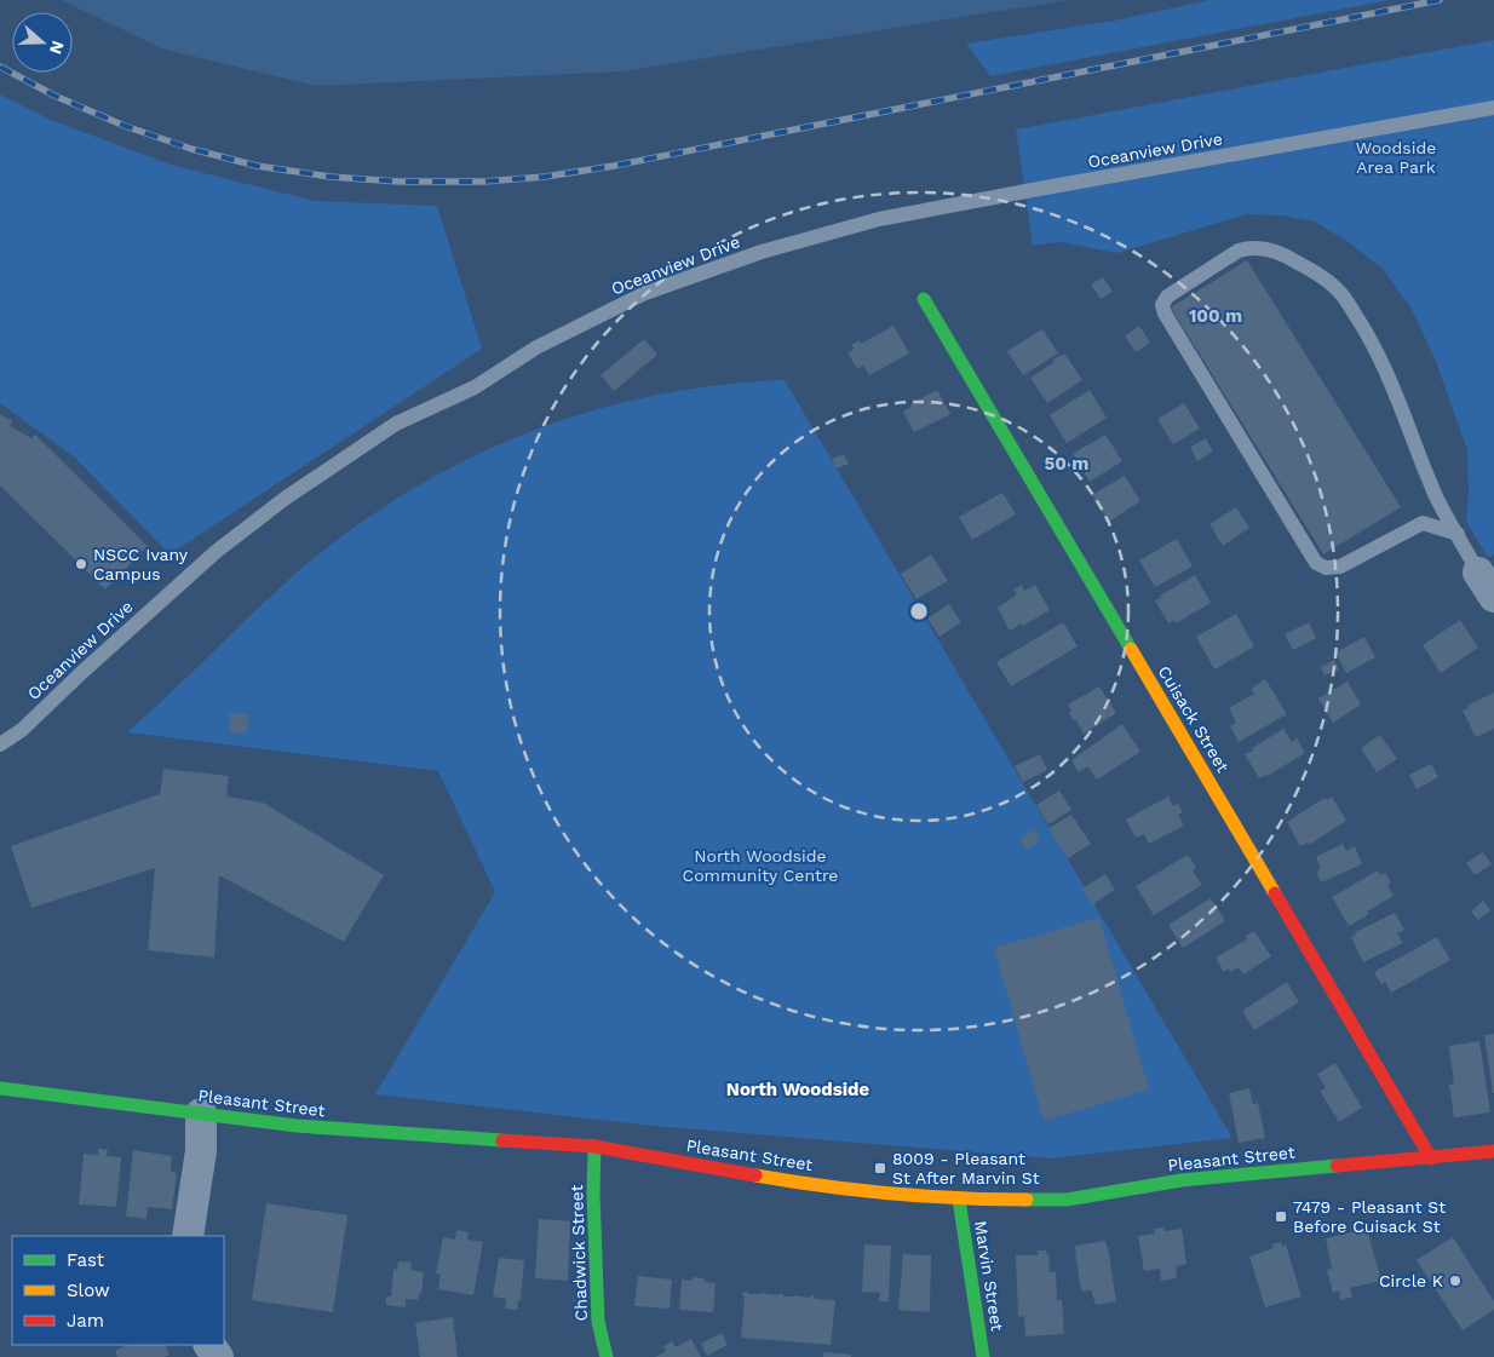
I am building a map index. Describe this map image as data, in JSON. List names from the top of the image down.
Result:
{
  "streets": {
    "main road": [
      "Cuisack Street",
      "Pleasant Street",
      "Chadwick Street",
      "Marvin Street"
    ],
    "lane": ["Oceanview Drive"]
  },
  "crossings": [
    ["Cuisack Street", "Pleasant Street"],
    ["Pleasant Street", "Chadwick Street"],
    ["Pleasant Street", "Marvin Street"]
  ],
  "districts": ["North Woodside"],
  "parks": ["Woodside Area Park", "North Woodside Community Centre"],
  "places": {
    "other": ["NSCC Ivany Campus", "Circle K"],
    "transit": ["8009 - Pleasant St After Marvin St", "7479 - Pleasant St Before Cuisack St"]
  },
  "legend": ["Fast", "Slow", "Jam"],
  "north": "right",
  "rings": ["100 m", "50 m"]
}
